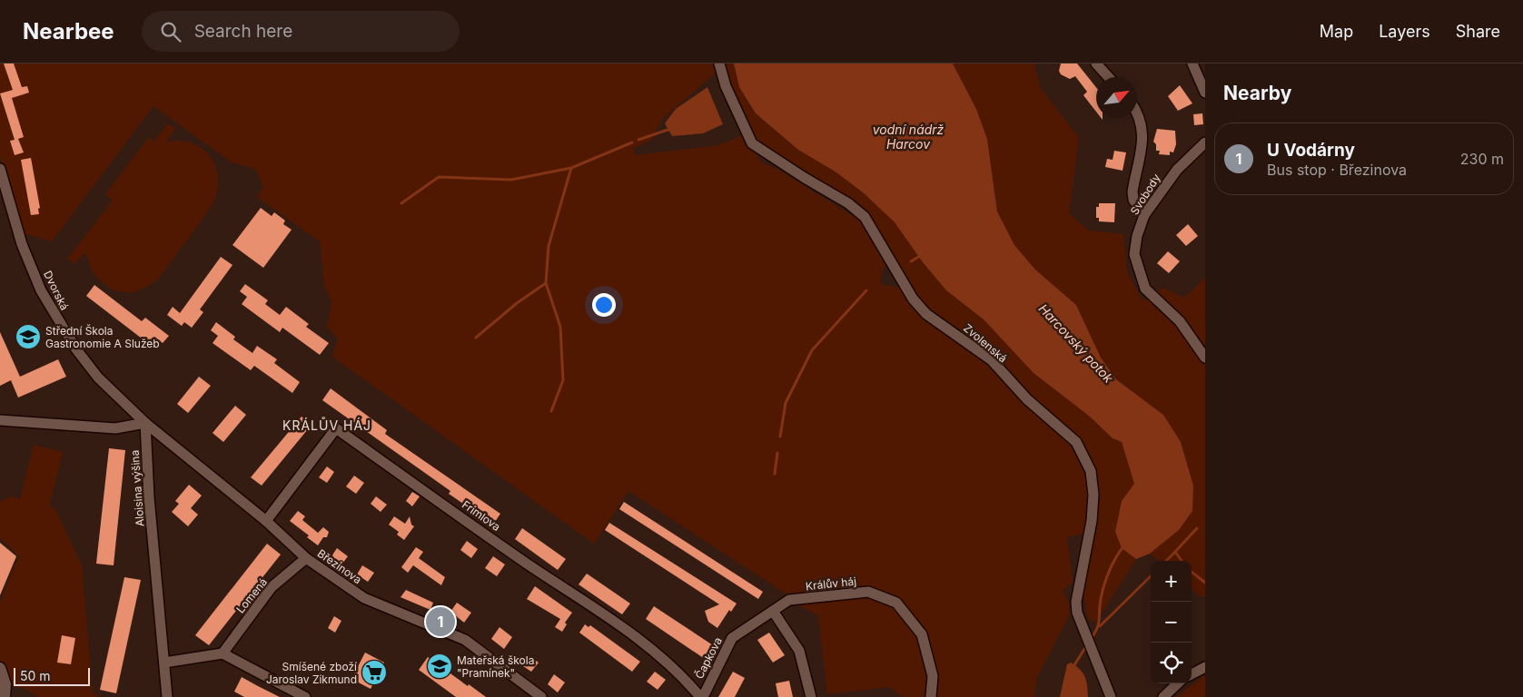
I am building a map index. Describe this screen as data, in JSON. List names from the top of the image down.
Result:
{
  "streets": {
    "street": [
      "Svobody",
      "Dvorská",
      "Zvolenská",
      "Aloisina výšina",
      "Frimlova",
      "Březinova",
      "Králův háj",
      "Lomená",
      "Čapkova"
    ]
  },
  "crossings": [
    ["Dvorská", "Aloisina výšina"],
    ["Dvorská", "Březinova"],
    ["Aloisina výšina", "Březinova"],
    ["Frimlova", "Březinova"],
    ["Frimlova", "Čapkova"],
    ["Březinova", "Lomená"],
    ["Králův háj", "Čapkova"]
  ],
  "districts": ["KRÁLŮV HÁJ"],
  "water": ["vodní nádrž Harcov", "Harcovský potok"],
  "places": {
    "school or university": ["Střední Škola Gastronomie A Služeb", "Mateřská škola \"Pramínek\""],
    "supermarket": ["Smíšené zboží Jaroslav Zikmund"]
  },
  "scale_bar": "50 m",
  "north": "top right",
  "page": {
    "header": "Nearbee",
    "search": "Search here",
    "nav": ["Map", "Layers", "Share"],
    "heading": "Nearby",
    "list": [
      {
        "mark": "1",
        "name": "U Vodárny",
        "note": "Bus stop · Březinova",
        "value": "230 m"
      }
    ],
    "map_buttons": ["+", "−"],
    "pins": "1",
    "scale": "50 m"
  }
}
